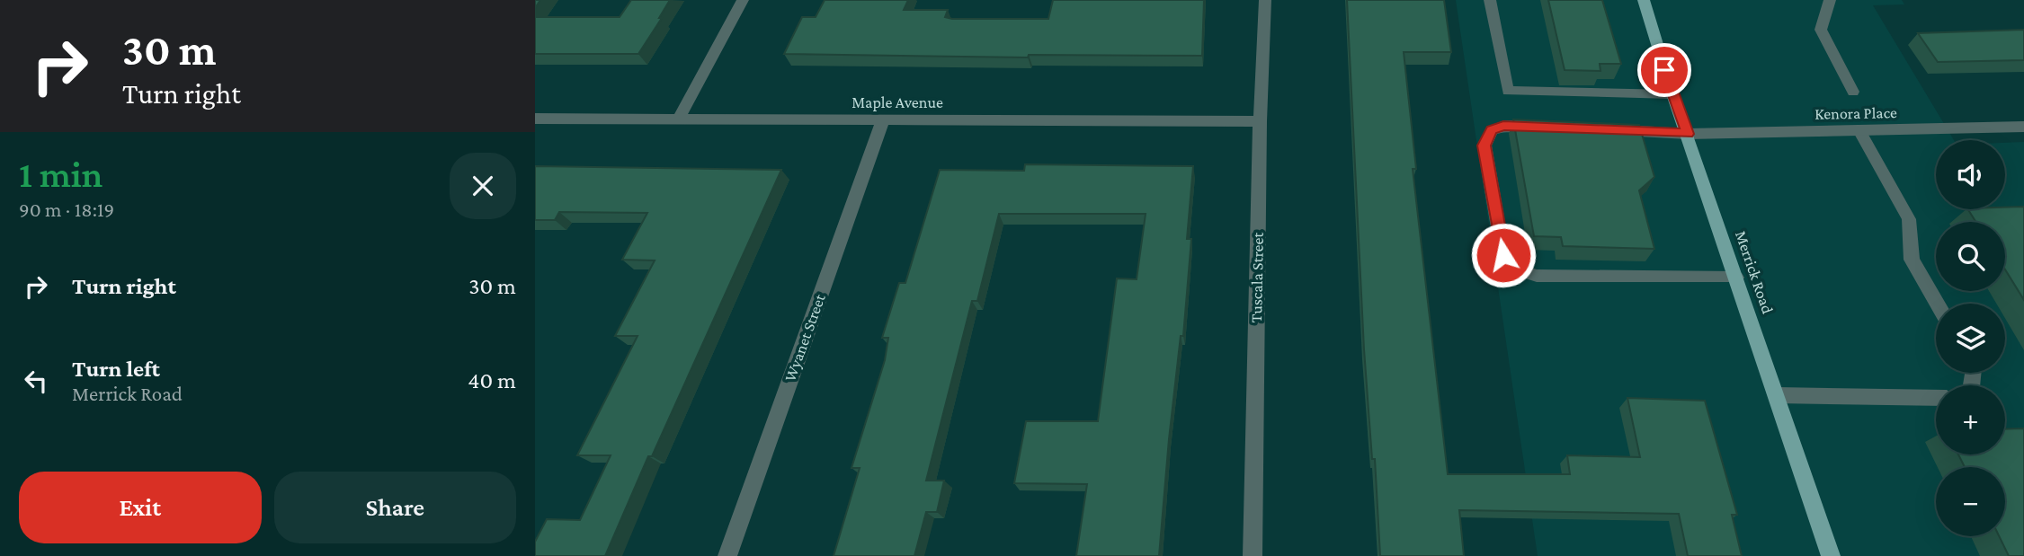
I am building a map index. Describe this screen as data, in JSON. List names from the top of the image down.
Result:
{
  "streets": {
    "main road": ["Merrick Road"],
    "street": [
      "Maple Avenue",
      "Kenora Place",
      "Tuscala Street",
      "Wyanet Street"
    ]
  },
  "crossings": [
    ["Maple Avenue", "Tuscala Street"],
    ["Maple Avenue", "Wyanet Street"],
    ["Kenora Place", "Merrick Road"]
  ],
  "page": {
    "turn": ["30 m", "Turn right"],
    "heading": ["1 min", "90 m · 18:19"],
    "map_buttons": ["+", "−"],
    "list": [
      {
        "name": "Turn right",
        "value": "30 m"
      },
      {
        "name": "Turn left",
        "note": "Merrick Road",
        "value": "40 m"
      }
    ],
    "buttons": ["Exit", "Share"]
  }
}
